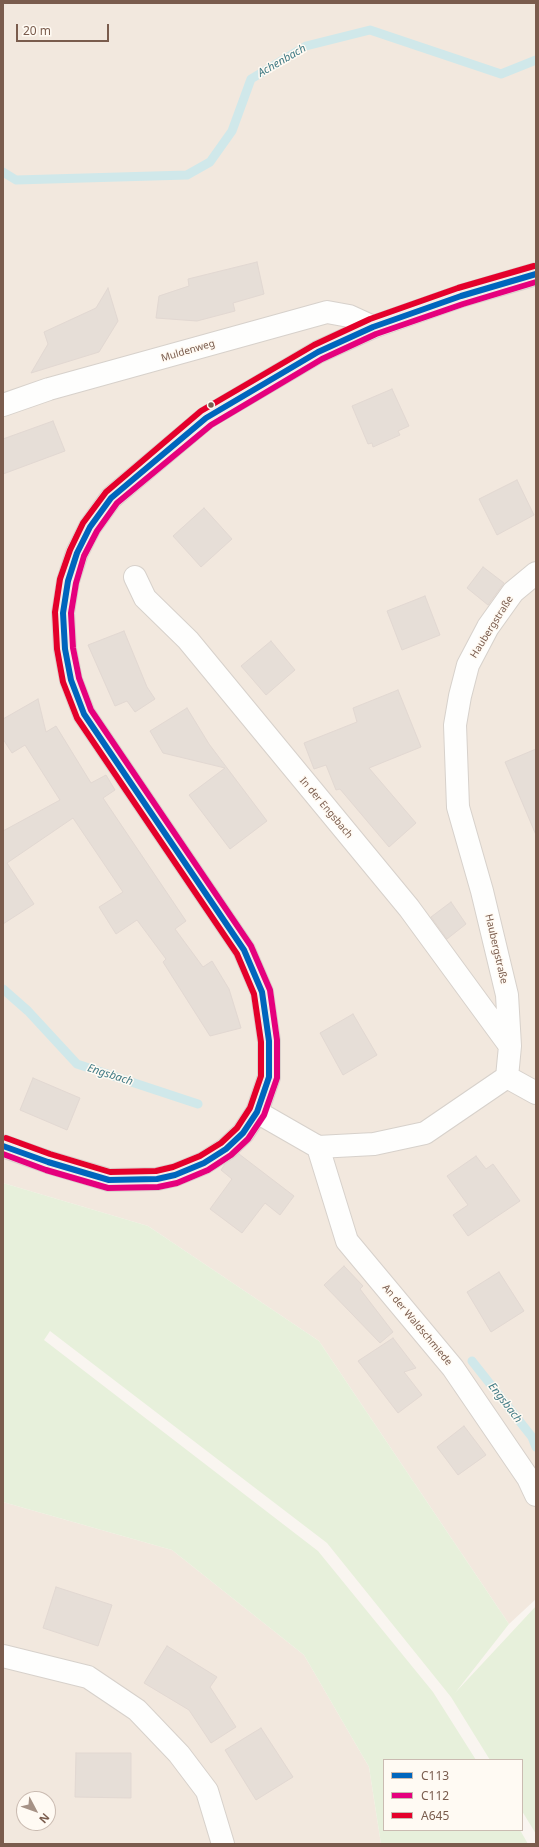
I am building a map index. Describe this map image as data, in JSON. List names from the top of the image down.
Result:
{
  "streets": {
    "street": [
      "Muldenweg",
      "Haubergstraße",
      "In der Engsbach",
      "An der Waldschmiede"
    ]
  },
  "crossings": [
    ["Haubergstraße", "In der Engsbach"]
  ],
  "water": ["Achenbach", "Engsbach"],
  "lines": ["transit line A645", "transit line C113", "transit line C112"],
  "legend": ["C113", "C112", "A645"],
  "scale_bar": "20 m",
  "north": "bottom right"
}
